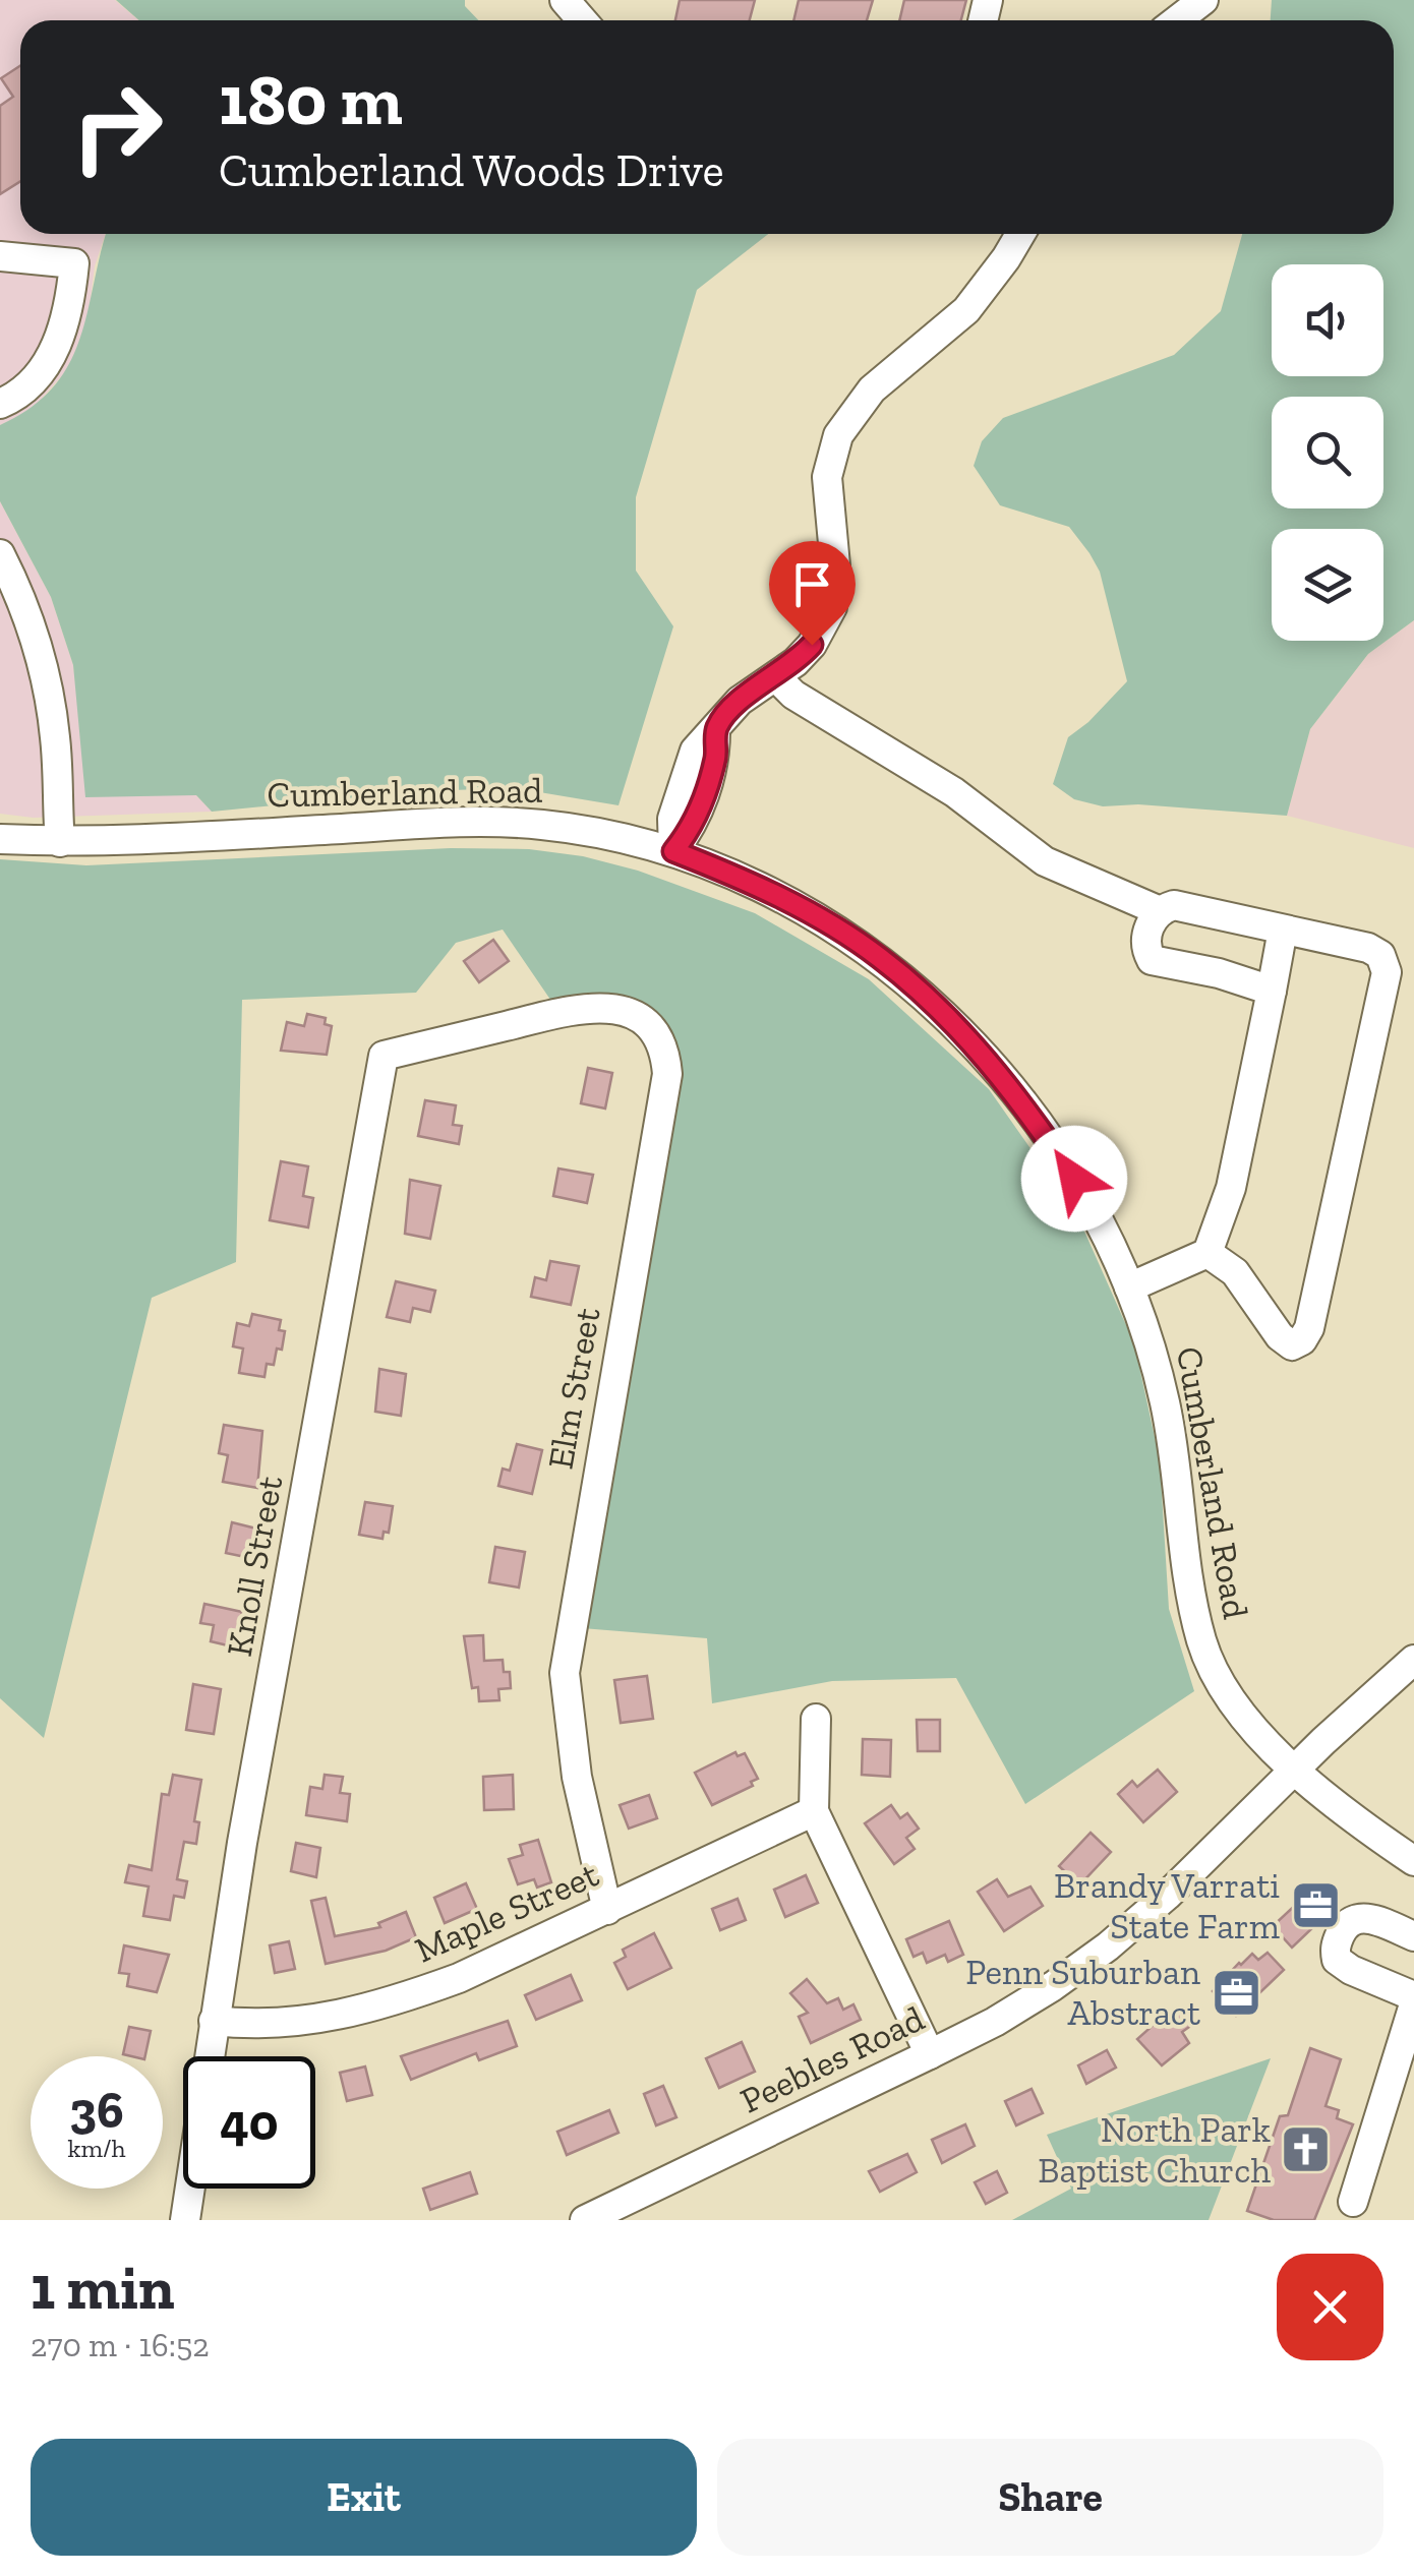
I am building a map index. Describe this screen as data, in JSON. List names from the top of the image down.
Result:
{
  "streets": {
    "street": [
      "Cumberland Road",
      "Elm Street",
      "Knoll Street",
      "Maple Street",
      "Peebles Road"
    ]
  },
  "crossings": [
    ["Cumberland Road", "Peebles Road"],
    ["Elm Street", "Knoll Street"],
    ["Elm Street", "Maple Street"],
    ["Knoll Street", "Maple Street"]
  ],
  "places": {
    "office": ["Brandy Varrati State Farm", "Penn Suburban Abstract"],
    "church": ["North Park Baptist Church"]
  },
  "page": {
    "turn": ["180 m", "Cumberland Woods Drive"],
    "speed": "36 km/h",
    "limit": "40",
    "heading": ["1 min", "270 m · 16:52"],
    "buttons": ["Exit", "Share"]
  }
}
